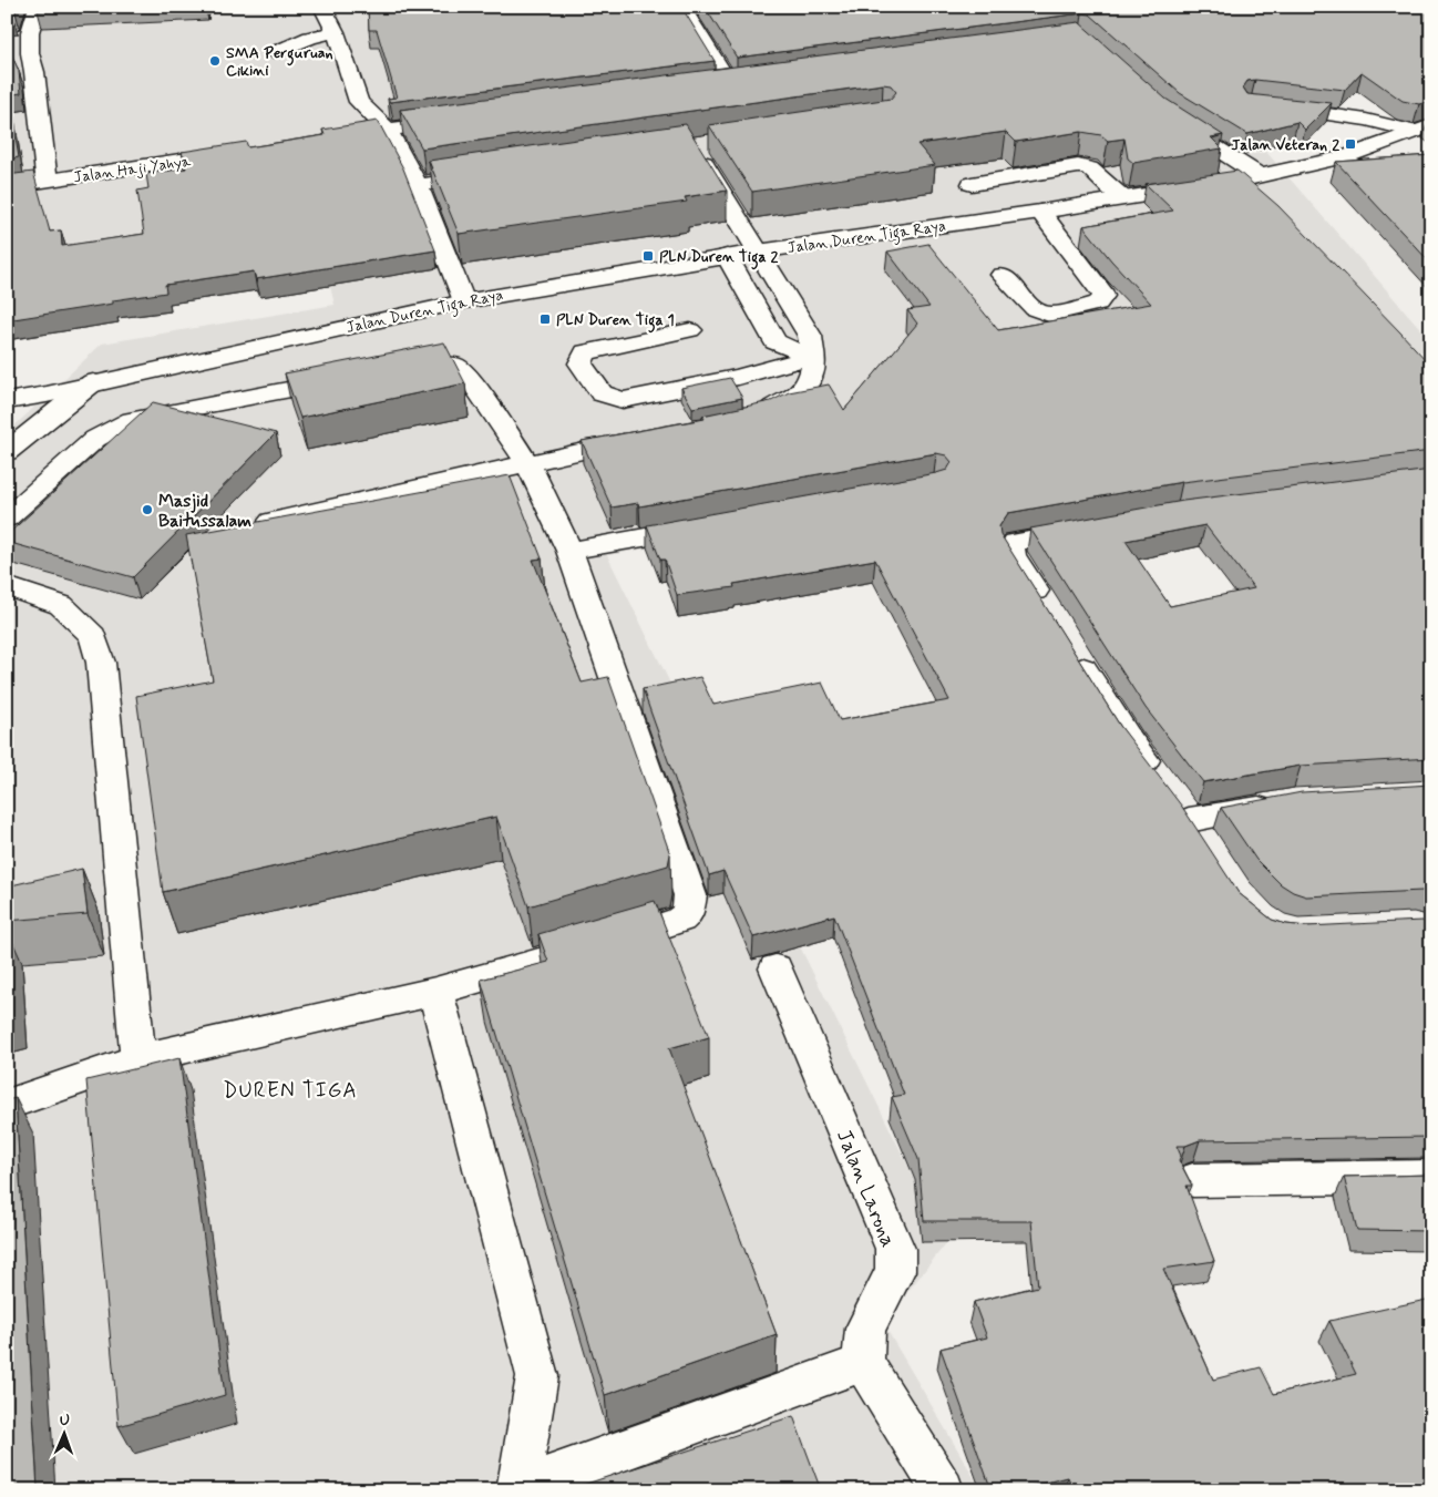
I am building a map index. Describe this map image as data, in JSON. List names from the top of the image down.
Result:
{
  "streets": {
    "street": ["Jalan Haji Yahya", "Jalan Duren Tiga Raya", "Jalan Larona"]
  },
  "districts": ["DUREN TIGA"],
  "places": {
    "other": ["SMA Perguruan Cikini", "Masjid Baitussalam"],
    "transit": ["Jalan Veteran 2", "PLN Duren Tiga 2", "PLN Duren Tiga 1"]
  },
  "north": "top"
}
